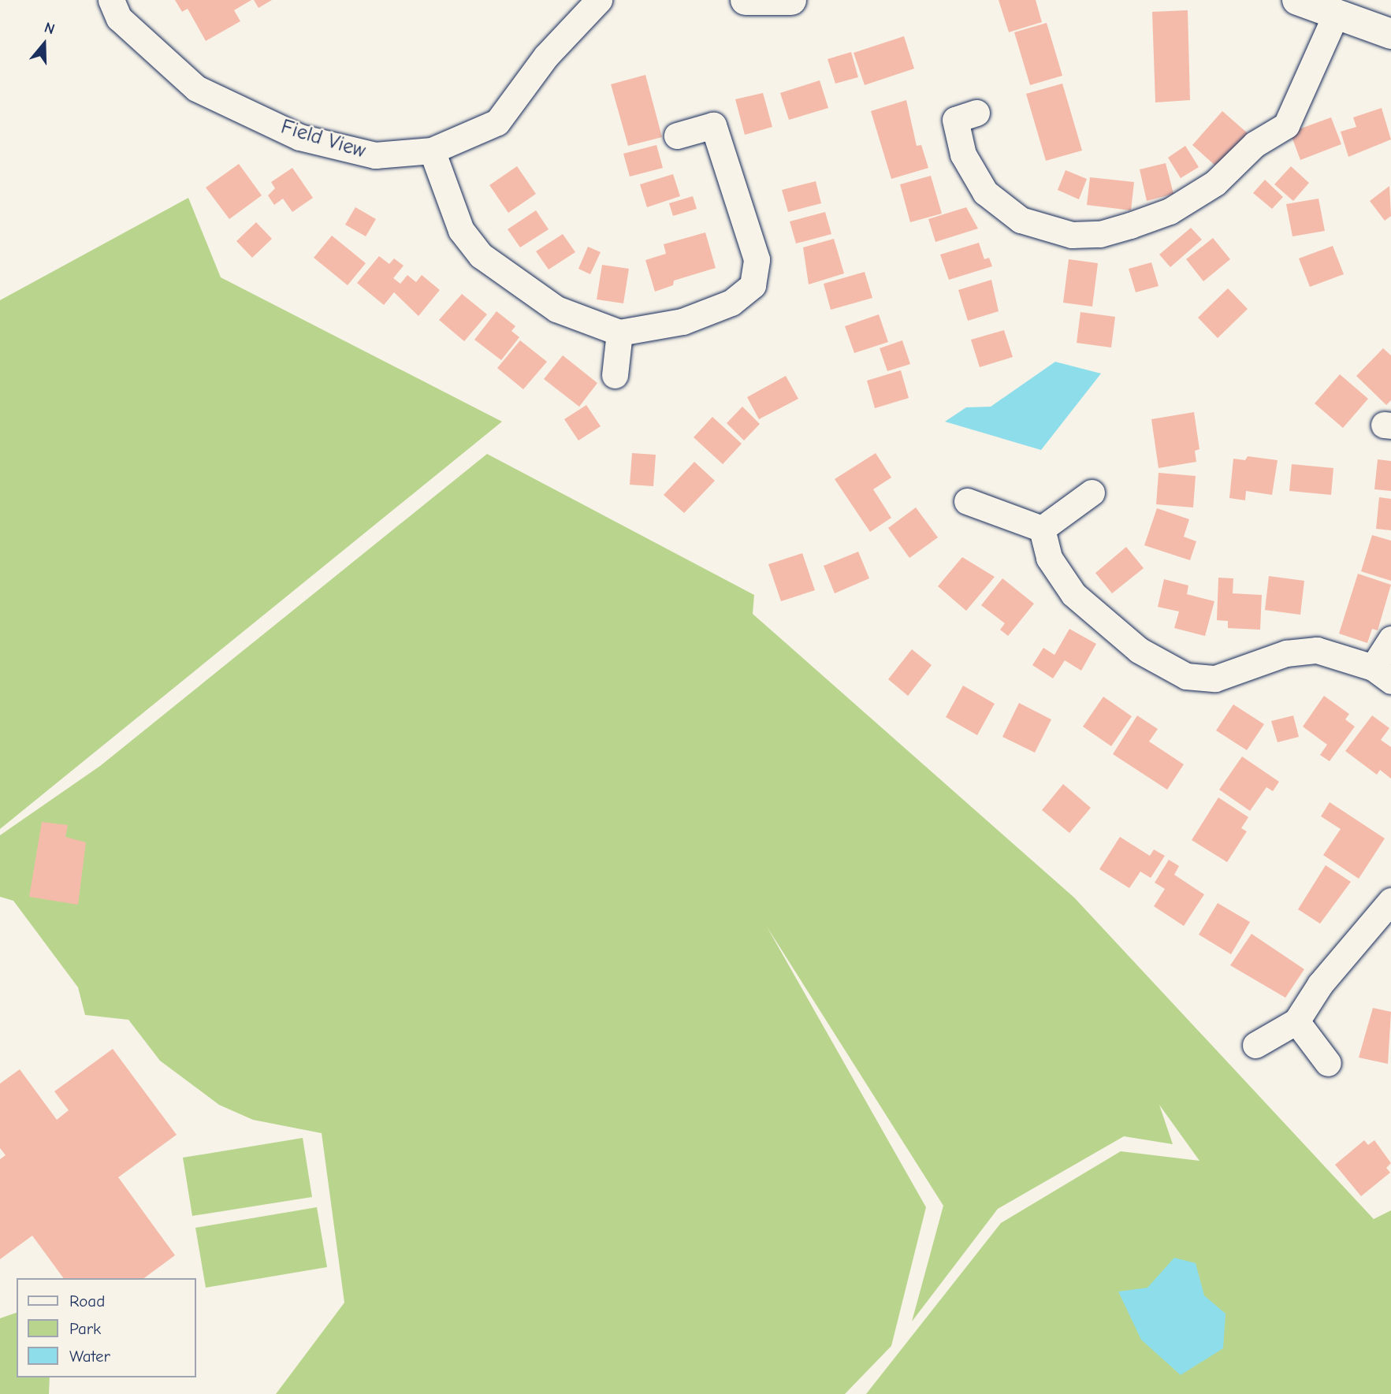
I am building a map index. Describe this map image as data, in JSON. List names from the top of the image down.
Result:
{
  "streets": {
    "street": ["Field View"]
  },
  "legend": ["Road", "Park", "Water"],
  "north": "top"
}
